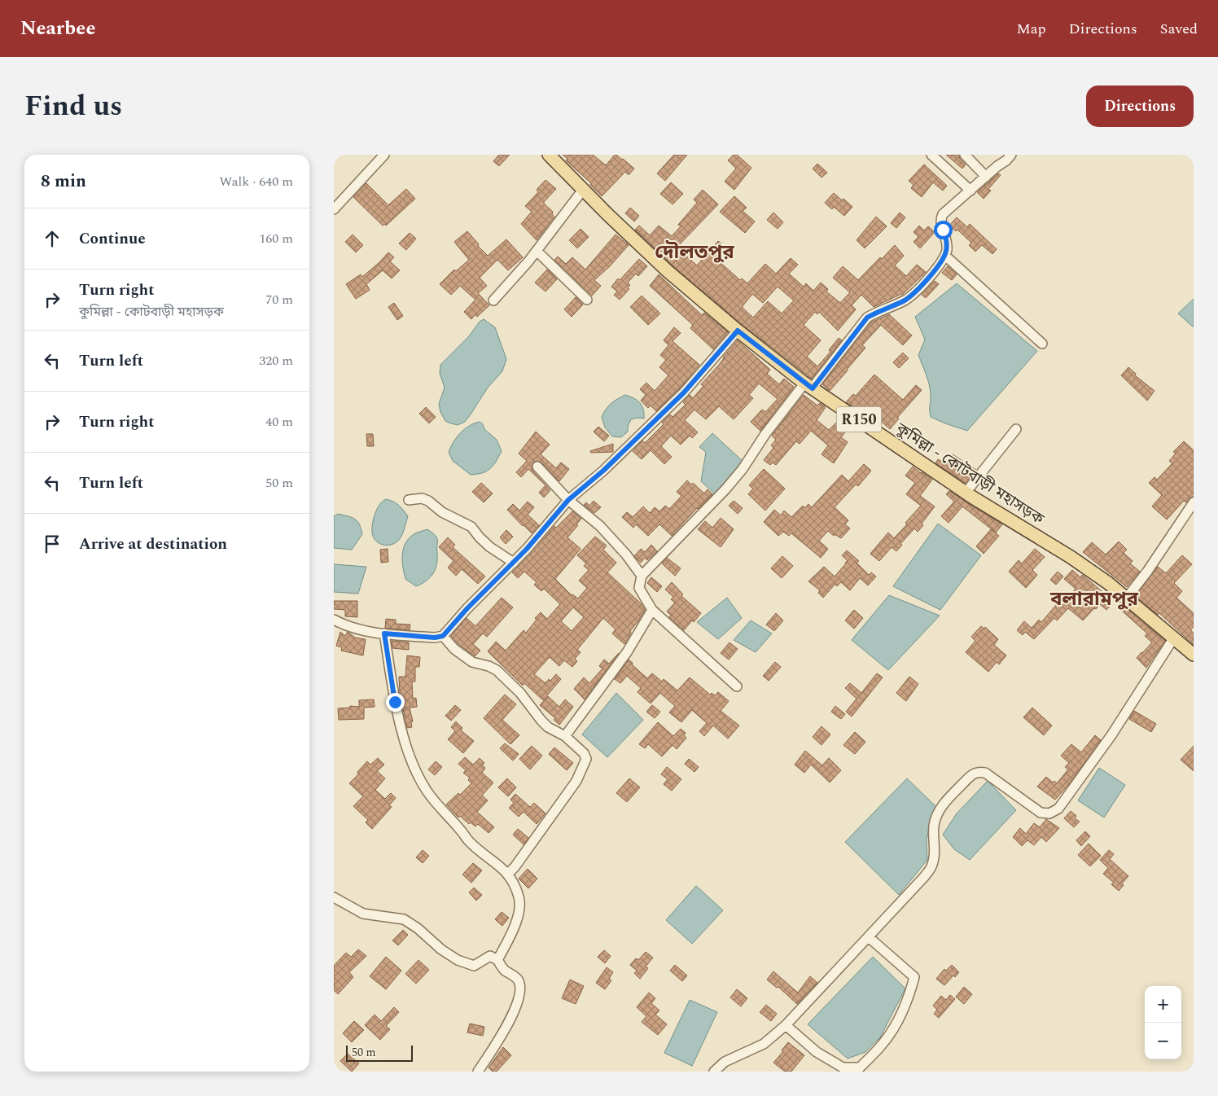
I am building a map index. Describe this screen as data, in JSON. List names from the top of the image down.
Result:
{
  "streets": {
    "main road": ["R150", "কুমিল্লা - কোটবাড়ী মহাসড়ক"]
  },
  "districts": ["দৌলতপুর", "বলারামপুর"],
  "scale_bar": "50 m",
  "page": {
    "header": "Nearbee",
    "nav": ["Map", "Directions", "Saved"],
    "title": "Find us",
    "buttons": "Directions",
    "heading": ["8 min", "Walk · 640 m"],
    "list": [
      ["Continue", "160 m"],
      ["Turn right", "কুমিল্লা - কোটবাড়ী মহাসড়ক", "70 m"],
      ["Turn left", "320 m"],
      ["Turn right", "40 m"],
      ["Turn left", "50 m"],
      "Arrive at destination"
    ],
    "map_buttons": ["+", "−"],
    "scale": "50 m"
  }
}
